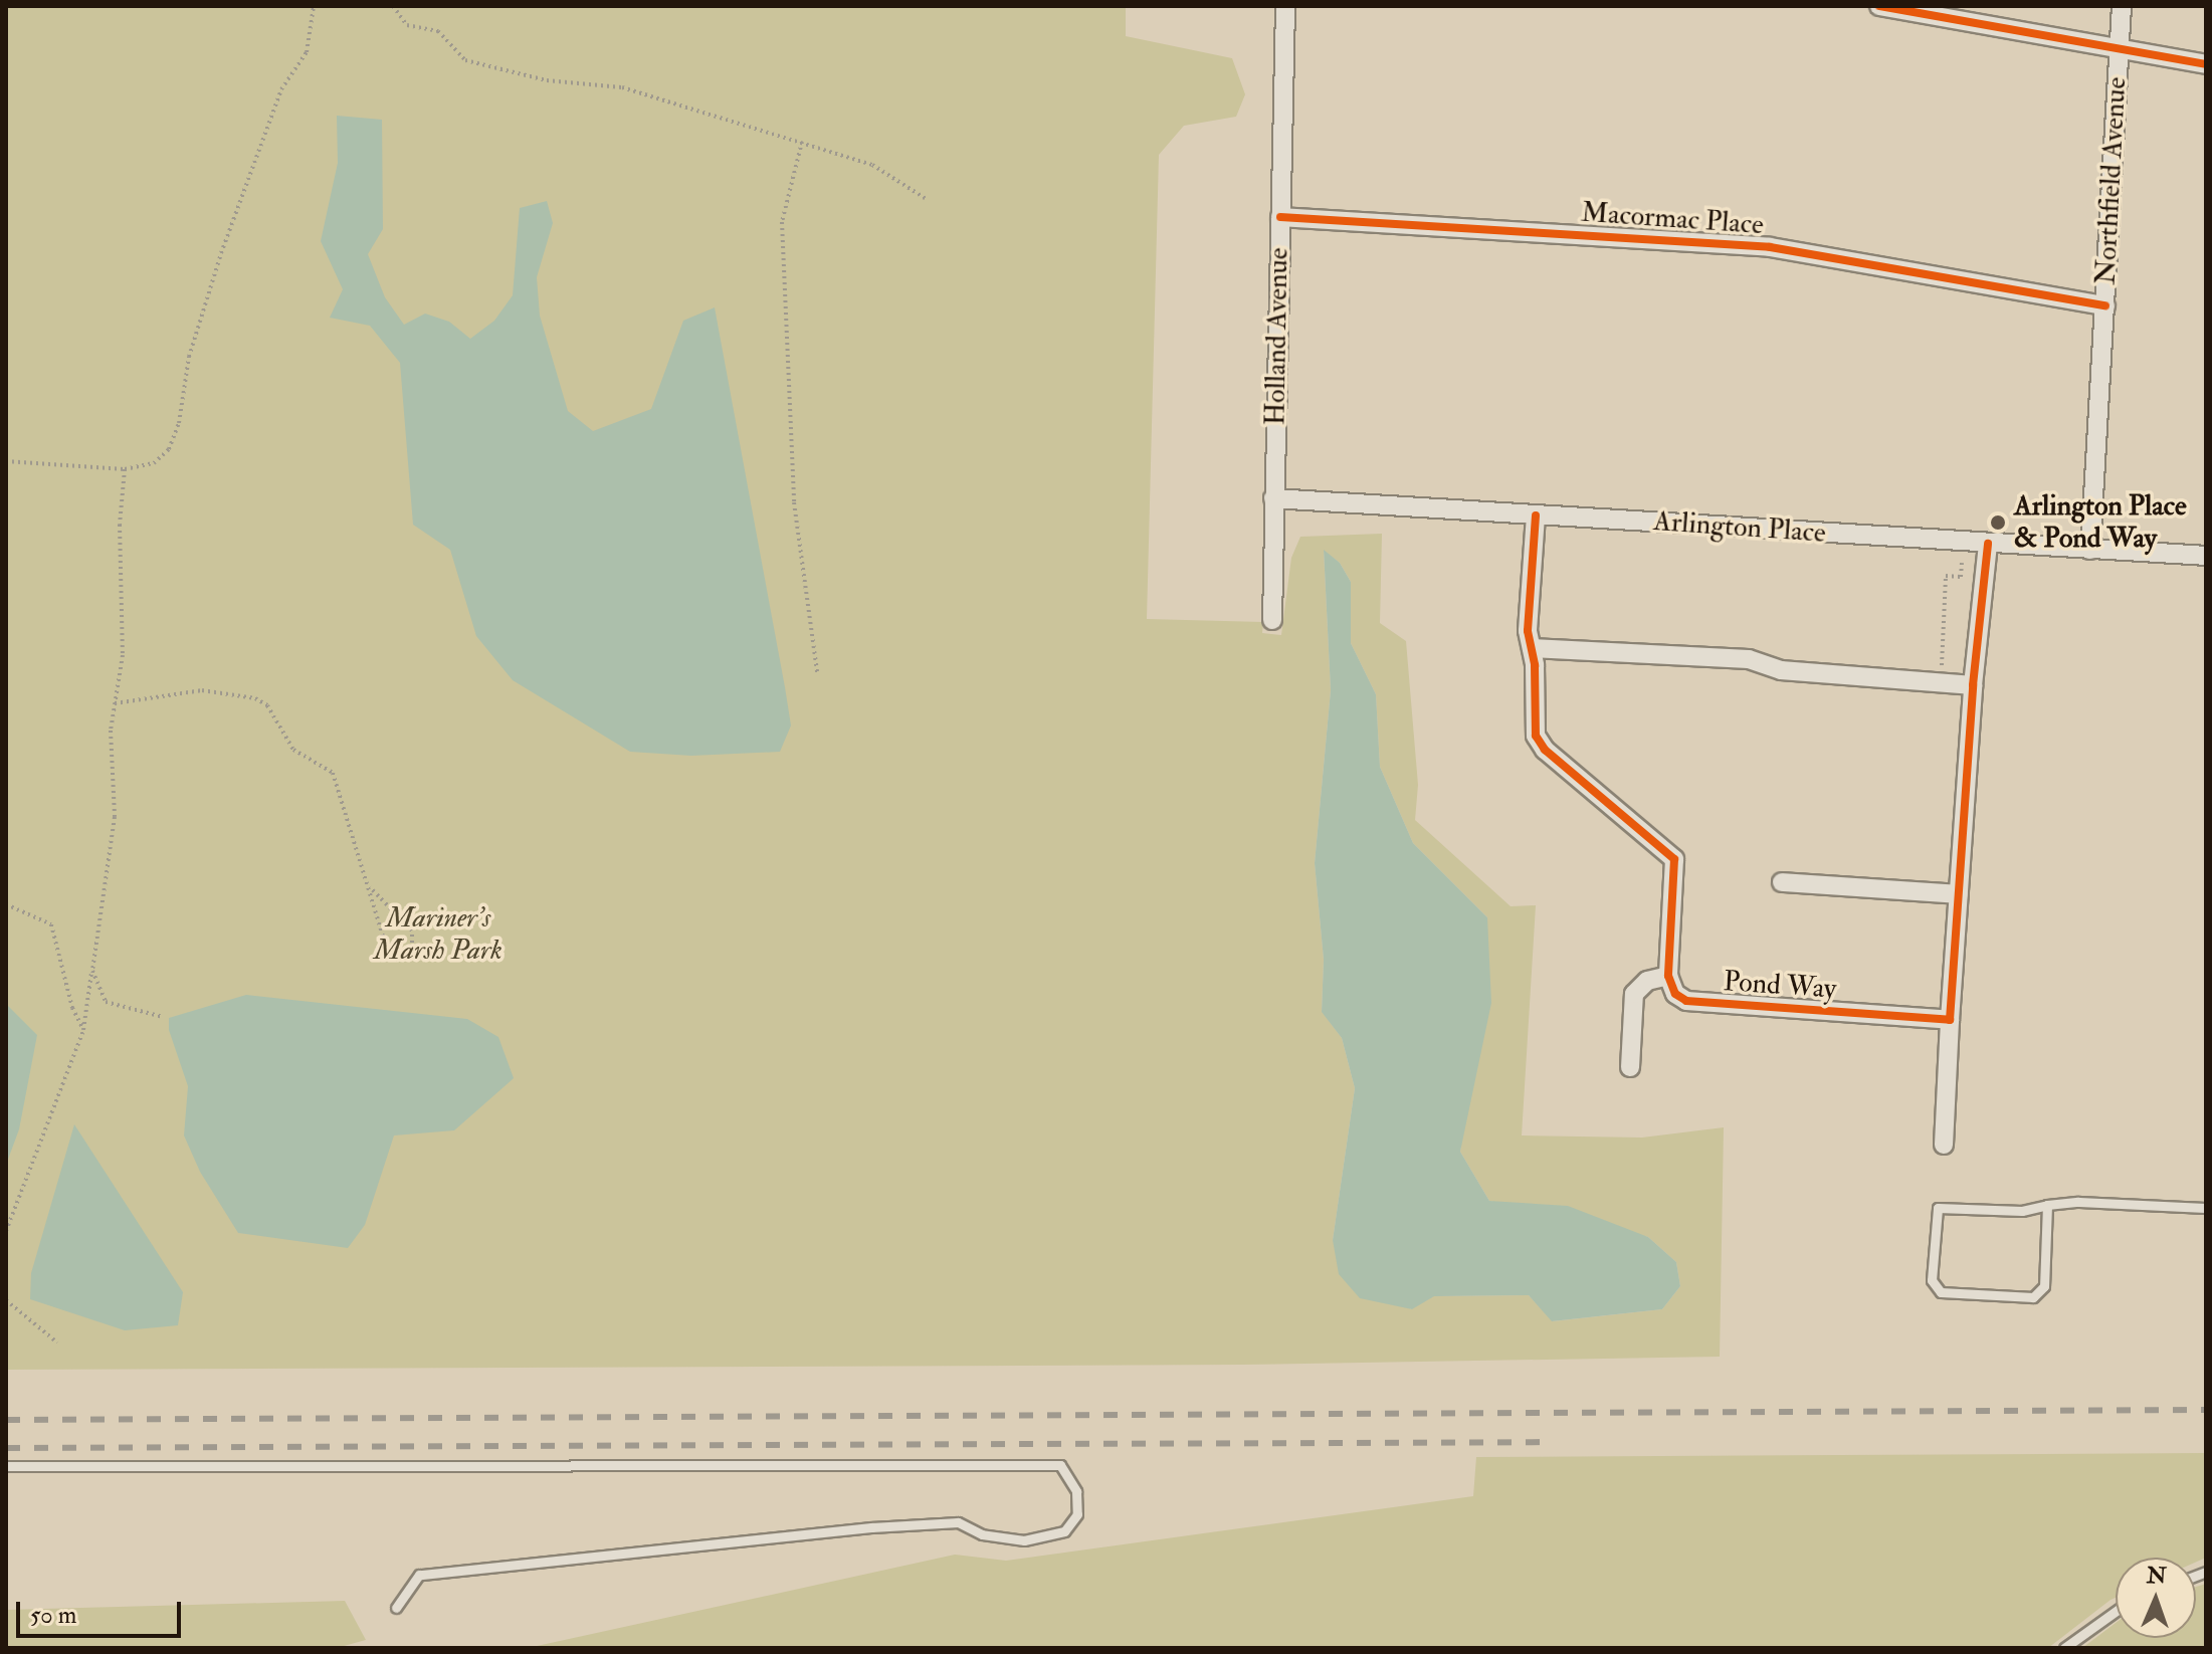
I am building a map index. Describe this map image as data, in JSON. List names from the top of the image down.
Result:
{
  "streets": {
    "street": [
      "Northfield Avenue",
      "Macormac Place",
      "Holland Avenue",
      "Arlington Place",
      "Pond Way"
    ]
  },
  "crossings": [
    ["Northfield Avenue", "Macormac Place"],
    ["Northfield Avenue", "Arlington Place"],
    ["Macormac Place", "Holland Avenue"],
    ["Holland Avenue", "Arlington Place"]
  ],
  "parks": ["Mariner's Marsh Park"],
  "places": ["Arlington Place & Pond Way"],
  "scale_bar": "50 m",
  "north": "top"
}
